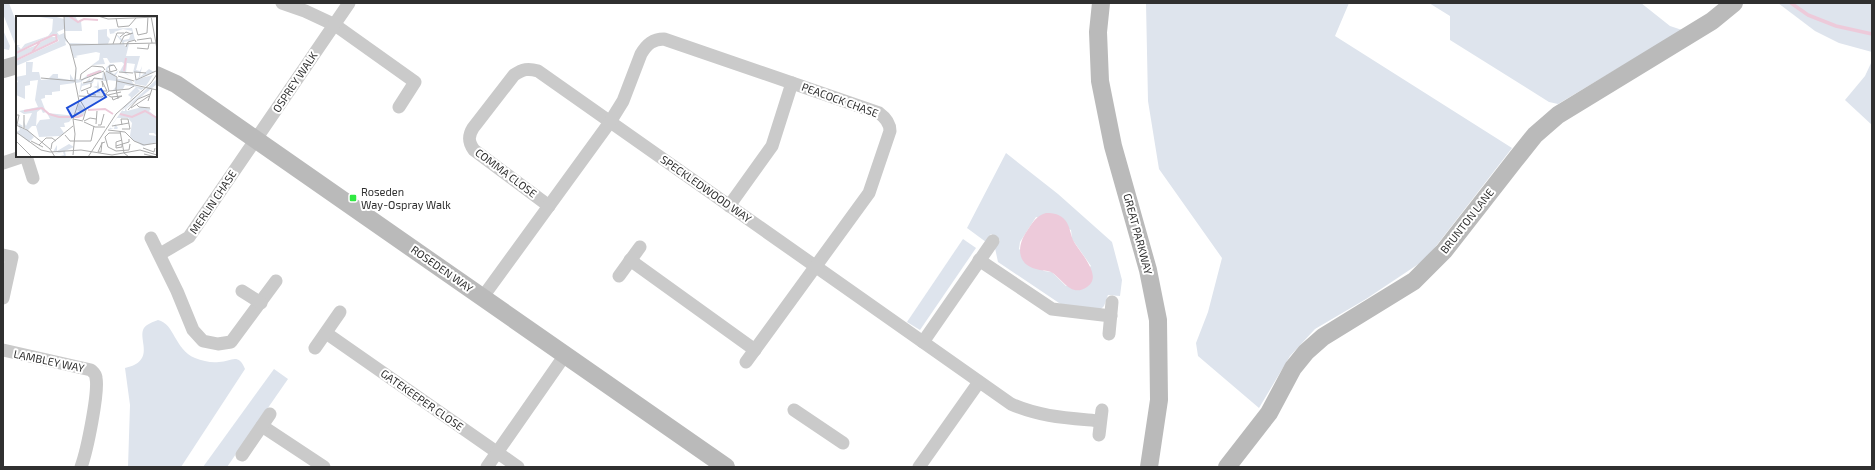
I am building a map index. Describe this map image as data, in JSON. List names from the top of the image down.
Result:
{
  "streets": {
    "street": [
      "OSPREY WALK",
      "PEACOCK CHASE",
      "COMMA CLOSE",
      "SPECKLEDWOOD WAY",
      "MERLIN CHASE",
      "BRUNTON LANE",
      "GREAT PARKWAY",
      "ROSEDEN WAY",
      "LAMBLEY WAY",
      "GATEKEEPER CLOSE"
    ]
  },
  "crossings": [
    ["OSPREY WALK", "MERLIN CHASE"],
    ["OSPREY WALK", "ROSEDEN WAY"],
    ["PEACOCK CHASE", "COMMA CLOSE"],
    ["PEACOCK CHASE", "SPECKLEDWOOD WAY"],
    ["COMMA CLOSE", "SPECKLEDWOOD WAY"],
    ["MERLIN CHASE", "ROSEDEN WAY"]
  ],
  "places": {
    "transit": ["Roseden Way-Ospray Walk"]
  }
}
